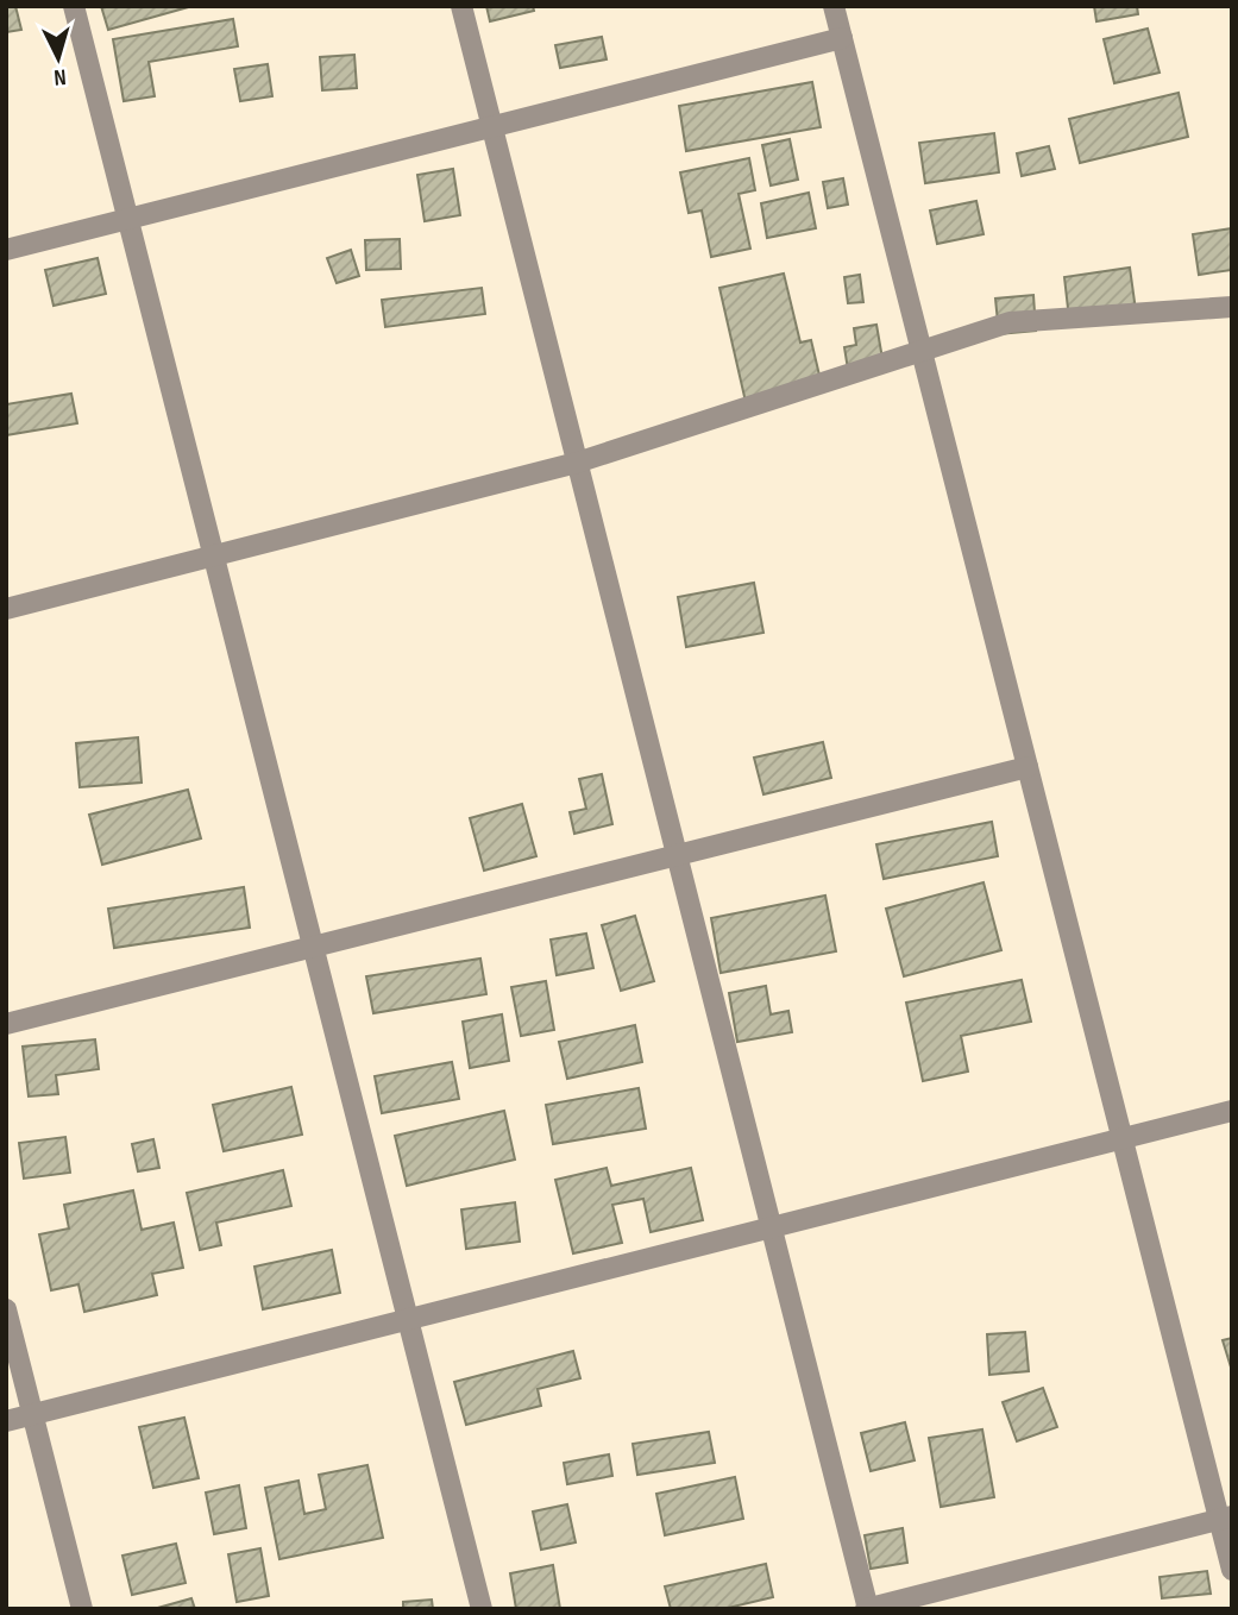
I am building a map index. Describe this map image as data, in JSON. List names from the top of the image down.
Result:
{
  "north": "bottom"
}
